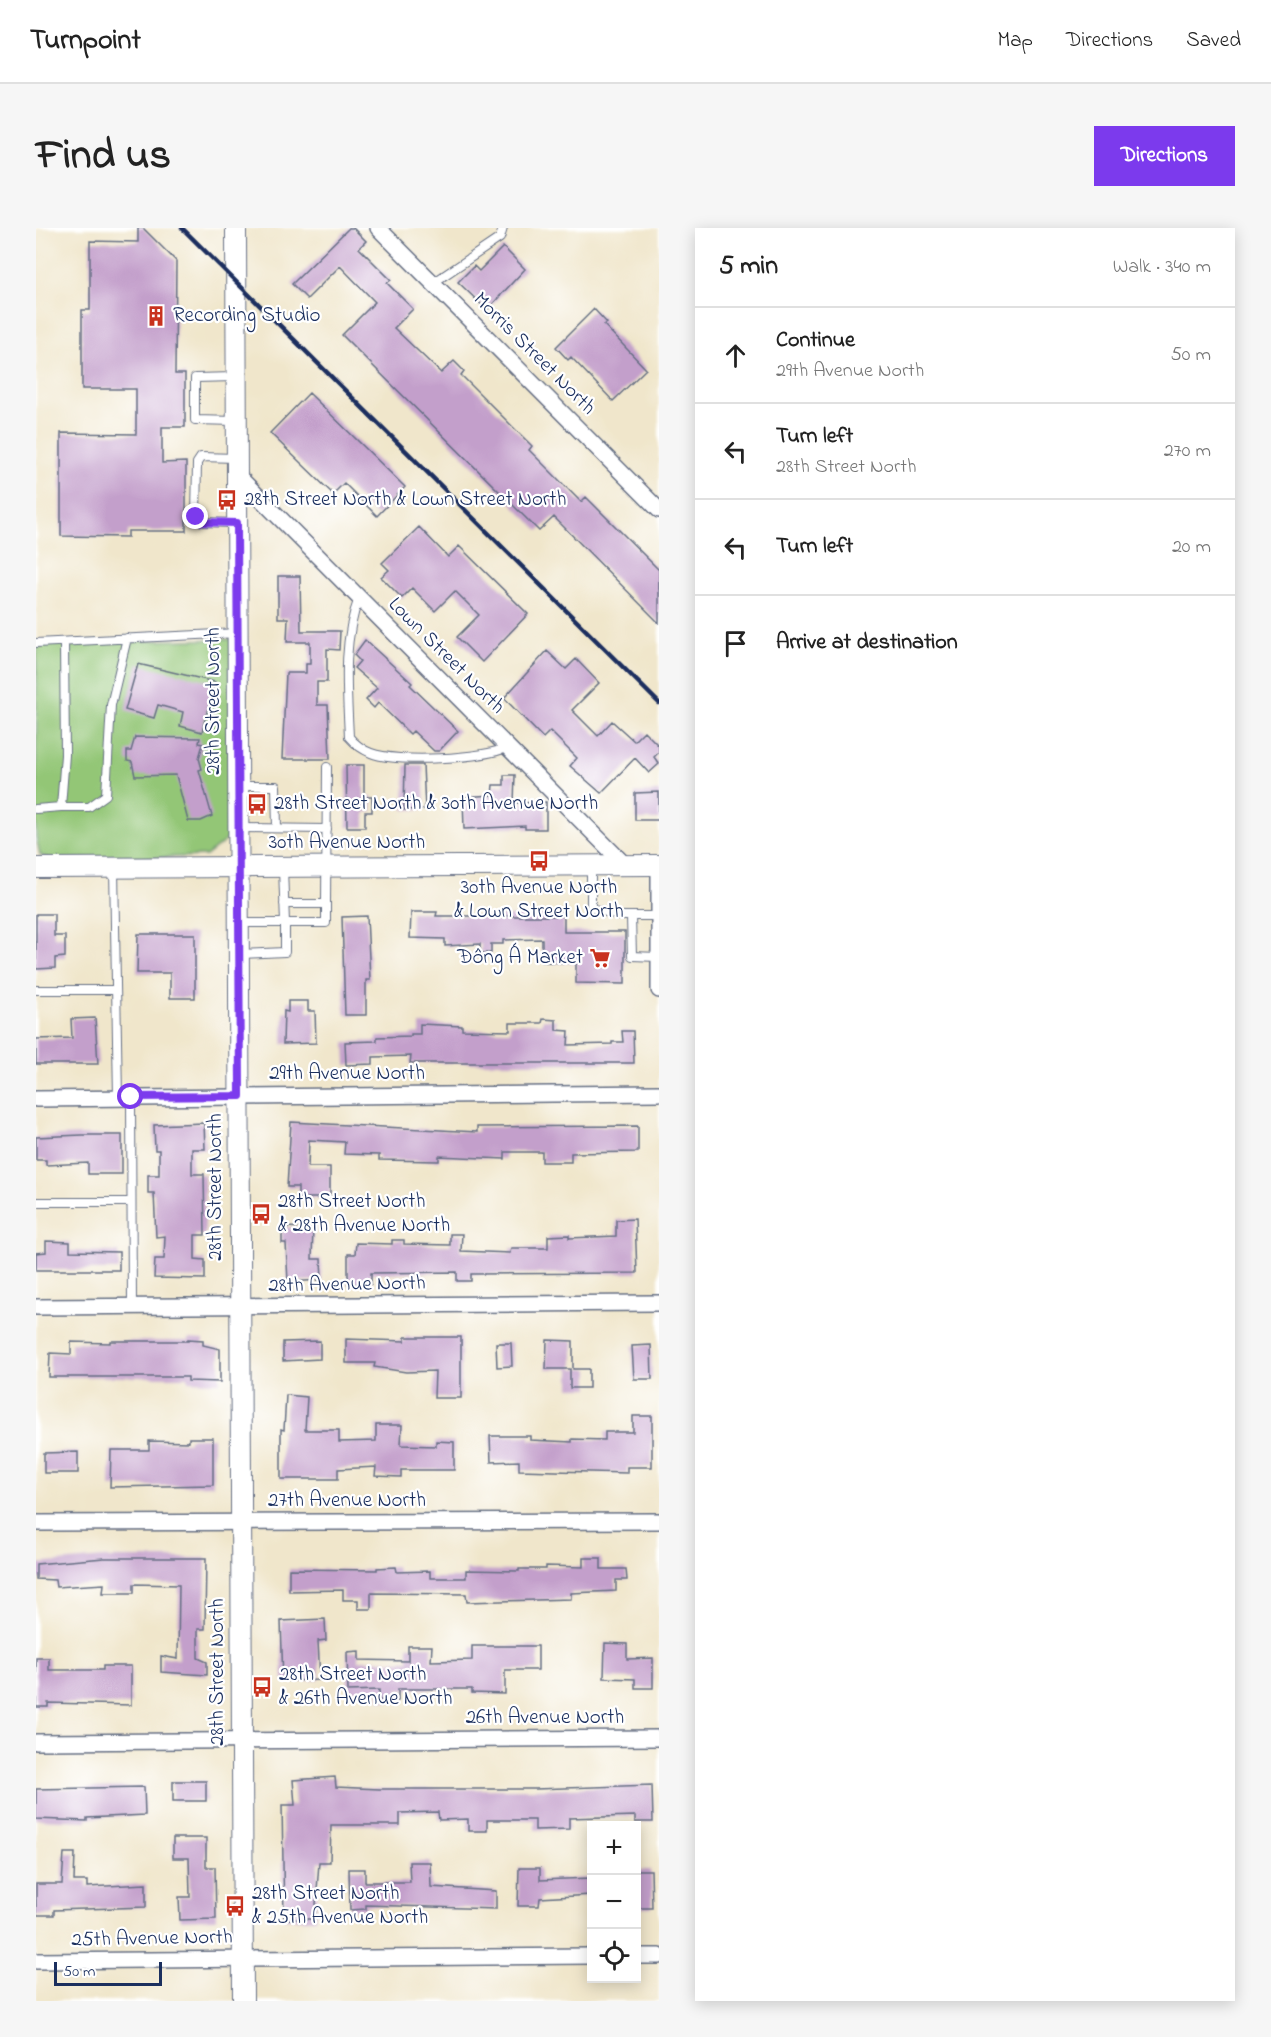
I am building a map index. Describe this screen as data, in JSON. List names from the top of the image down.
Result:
{
  "streets": {
    "street": [
      "Morris Street North",
      "Lown Street North",
      "28th Street North",
      "30th Avenue North",
      "29th Avenue North",
      "28th Avenue North",
      "27th Avenue North",
      "26th Avenue North",
      "25th Avenue North"
    ]
  },
  "crossings": [
    ["Lown Street North", "28th Street North"],
    ["Lown Street North", "30th Avenue North"],
    ["28th Street North", "30th Avenue North"],
    ["28th Street North", "29th Avenue North"],
    ["28th Street North", "28th Avenue North"],
    ["28th Street North", "27th Avenue North"],
    ["28th Street North", "26th Avenue North"],
    ["28th Street North", "25th Avenue North"]
  ],
  "places": {
    "building": ["Recording Studio"],
    "bus stop": [
      "28th Street North & Lown Street North",
      "28th Street North & 30th Avenue North",
      "30th Avenue North & Lown Street North",
      "28th Street North & 28th Avenue North",
      "28th Street North & 26th Avenue North",
      "28th Street North & 25th Avenue North"
    ],
    "supermarket": ["Đông Á Market"]
  },
  "scale_bar": "50 m",
  "page": {
    "header": "Turnpoint",
    "nav": ["Map", "Directions", "Saved"],
    "title": "Find us",
    "buttons": "Directions",
    "heading": ["5 min", "Walk · 340 m"],
    "list": [
      ["Continue", "29th Avenue North", "50 m"],
      ["Turn left", "28th Street North", "270 m"],
      ["Turn left", "20 m"],
      "Arrive at destination"
    ],
    "map_buttons": ["+", "−"],
    "scale": "50 m"
  }
}
